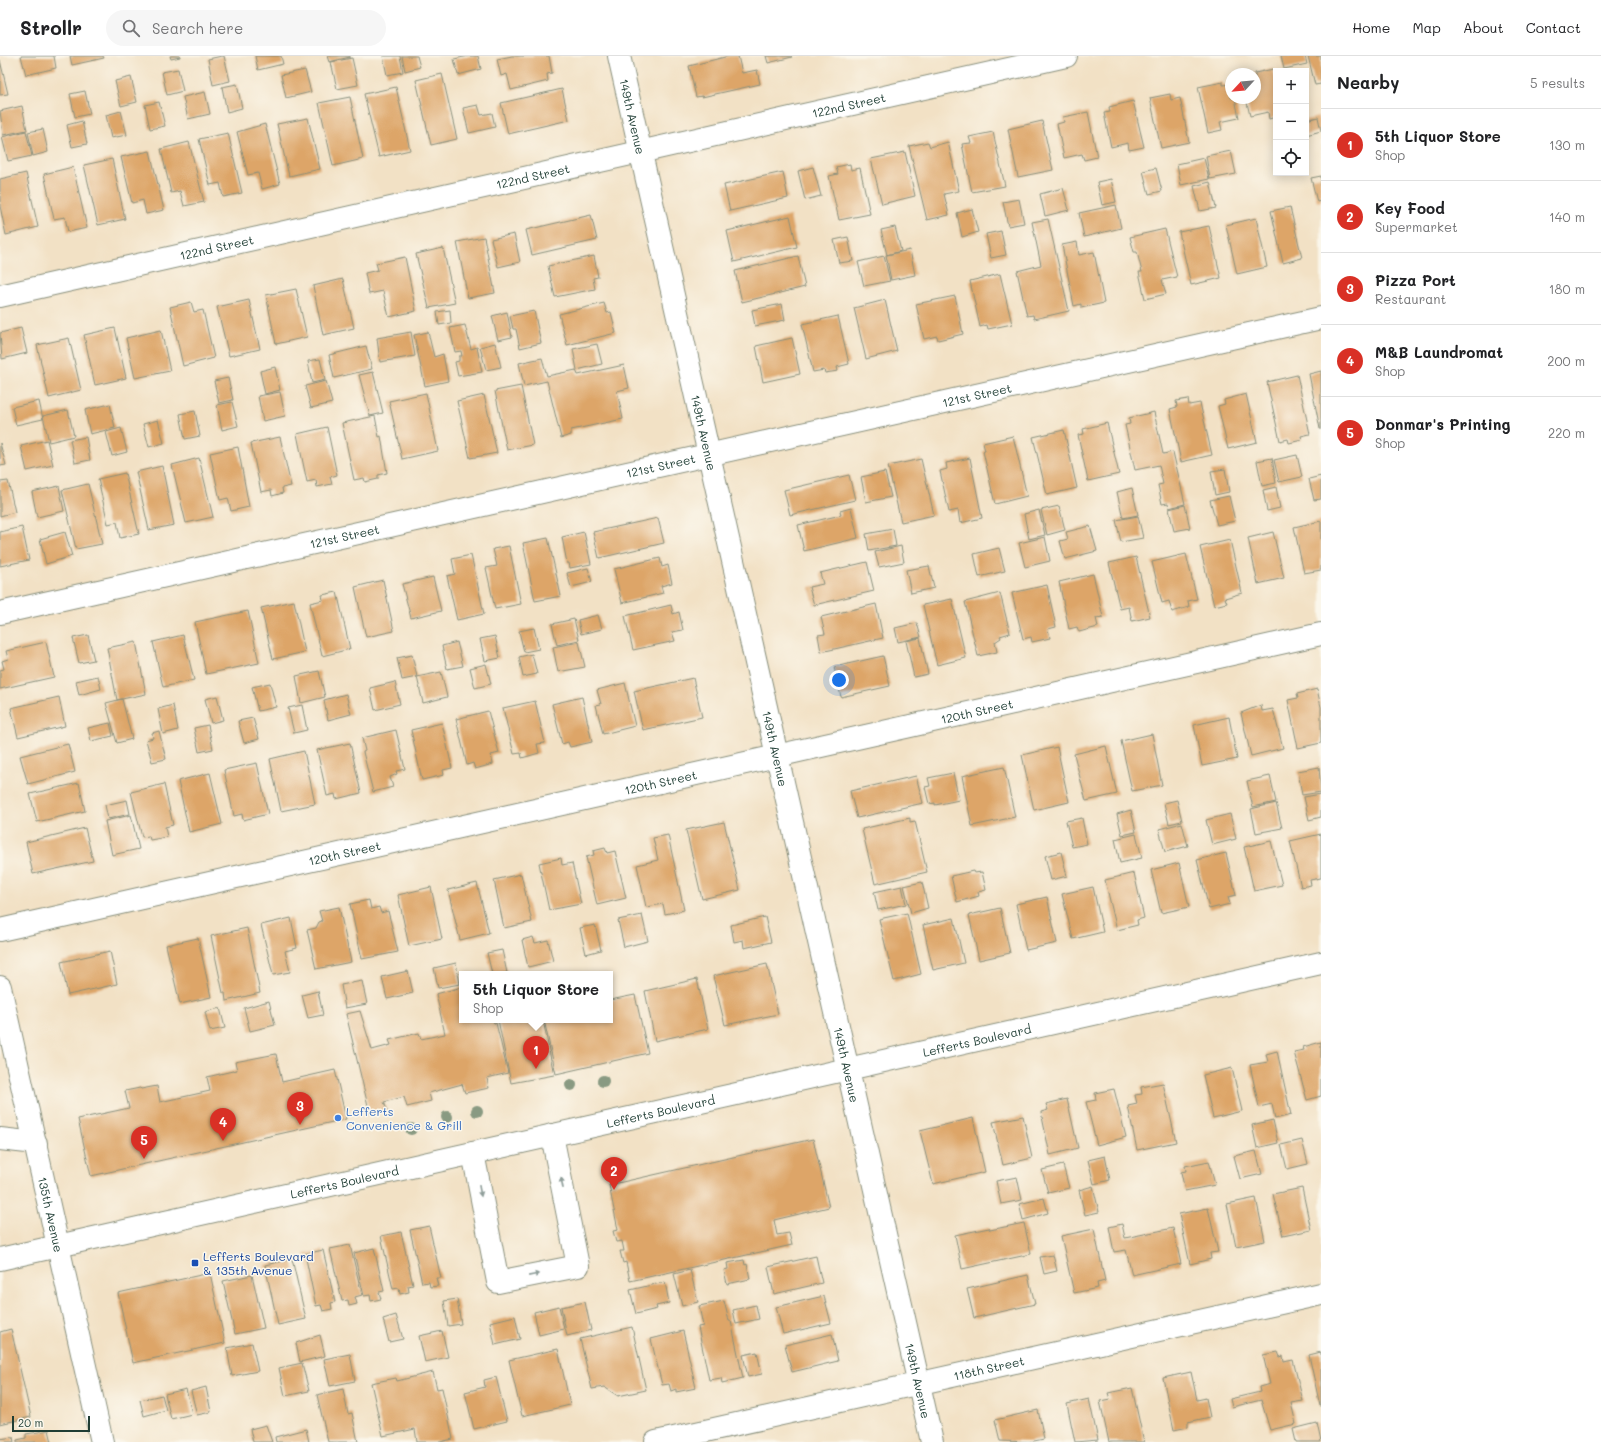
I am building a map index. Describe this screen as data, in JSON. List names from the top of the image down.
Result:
{
  "streets": {
    "street": [
      "122nd Street",
      "149th Avenue",
      "121st Street",
      "120th Street",
      "Lefferts Boulevard",
      "135th Avenue",
      "118th Street"
    ]
  },
  "crossings": [
    ["122nd Street", "149th Avenue"],
    ["149th Avenue", "121st Street"],
    ["149th Avenue", "120th Street"],
    ["149th Avenue", "Lefferts Boulevard"],
    ["149th Avenue", "118th Street"],
    ["Lefferts Boulevard", "135th Avenue"]
  ],
  "places": {
    "other": ["Lefferts Convenience & Grill"],
    "transit": ["Lefferts Boulevard & 135th Avenue"]
  },
  "scale_bar": "20 m",
  "north": "bottom left",
  "page": {
    "header": "Strollr",
    "search": "Search here",
    "nav": [
      "Home",
      "Map",
      "About",
      "Contact"
    ],
    "heading": ["Nearby", "5 results"],
    "map_buttons": ["+", "−"],
    "list": [
      {
        "mark": "1",
        "name": "5th Liquor Store",
        "note": "Shop",
        "value": "130 m"
      },
      {
        "mark": "2",
        "name": "Key Food",
        "note": "Supermarket",
        "value": "140 m"
      },
      {
        "mark": "3",
        "name": "Pizza Port",
        "note": "Restaurant",
        "value": "180 m"
      },
      {
        "mark": "4",
        "name": "M&B Laundromat",
        "note": "Shop",
        "value": "200 m"
      },
      {
        "mark": "5",
        "name": "Donmar's Printing",
        "note": "Shop",
        "value": "220 m"
      }
    ],
    "popup": ["5th Liquor Store", "Shop"],
    "pins": [
      "1",
      "3",
      "4",
      "5",
      "2"
    ],
    "scale": "20 m"
  }
}
